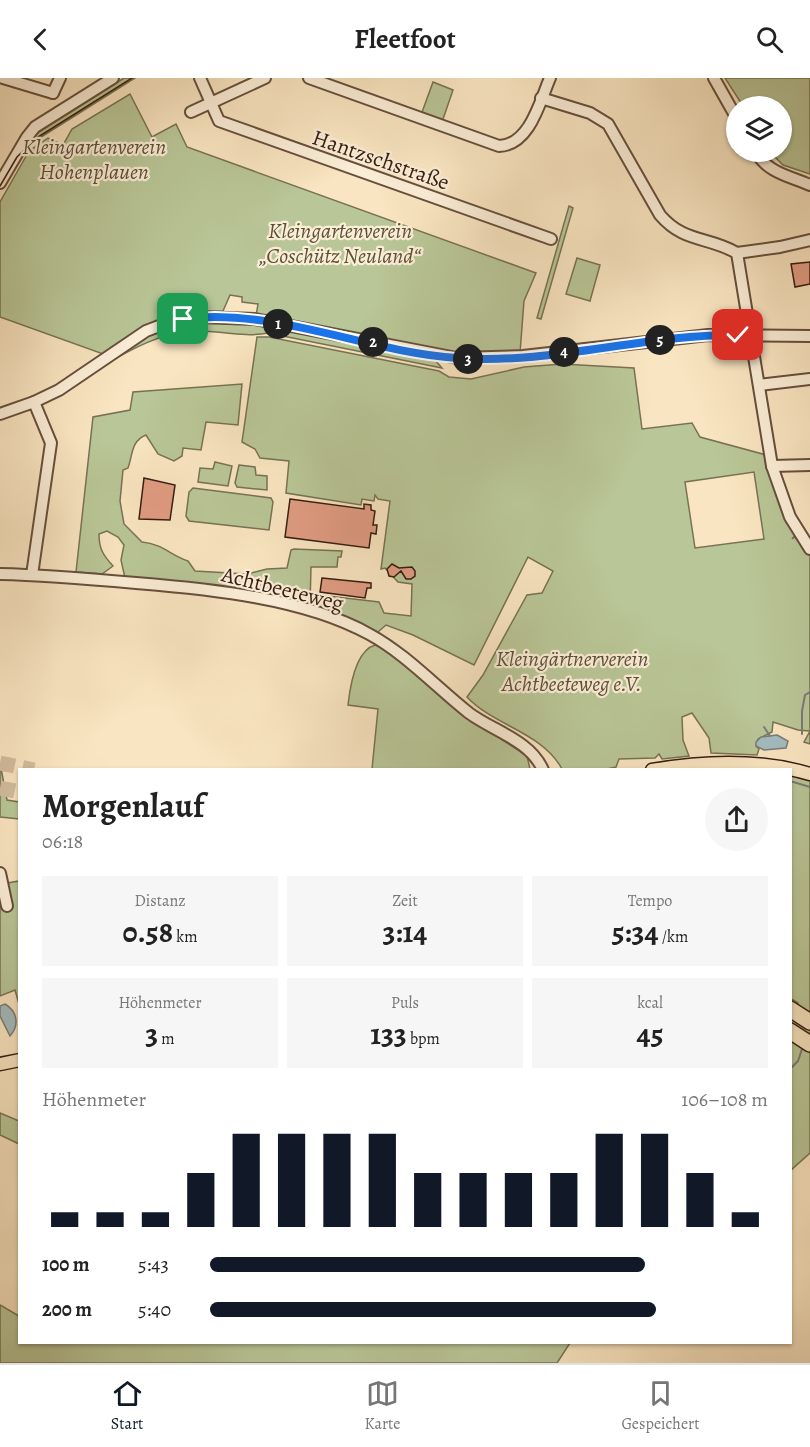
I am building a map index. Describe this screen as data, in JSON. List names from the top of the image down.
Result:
{
  "streets": {
    "street": ["Hantzschstraße", "Achtbeeteweg"]
  },
  "parks": ["Kleingartenverein Hohenplauen", "Kleingartenverein „Coschütz Neuland“", "Kleingärtnerverein Achtbeeteweg e.V."],
  "page": {
    "header": "Fleetfoot",
    "pins": [
      "1",
      "5",
      "2",
      "4",
      "3"
    ],
    "heading": ["Morgenlauf", "06:18"],
    "stats": [
      ["Distanz", "0.58 km"],
      ["Zeit", "3:14"],
      ["Tempo", "5:34 /km"],
      ["Höhenmeter", "3 m"],
      ["Puls", "133 bpm"],
      ["kcal", "45"]
    ],
    "chart": ["Höhenmeter", "106–108 m"],
    "list": [
      {
        "name": "100 m",
        "note": "5:43"
      },
      {
        "name": "200 m",
        "note": "5:40"
      }
    ],
    "tabs": ["Start", "Karte", "Gespeichert"]
  }
}
